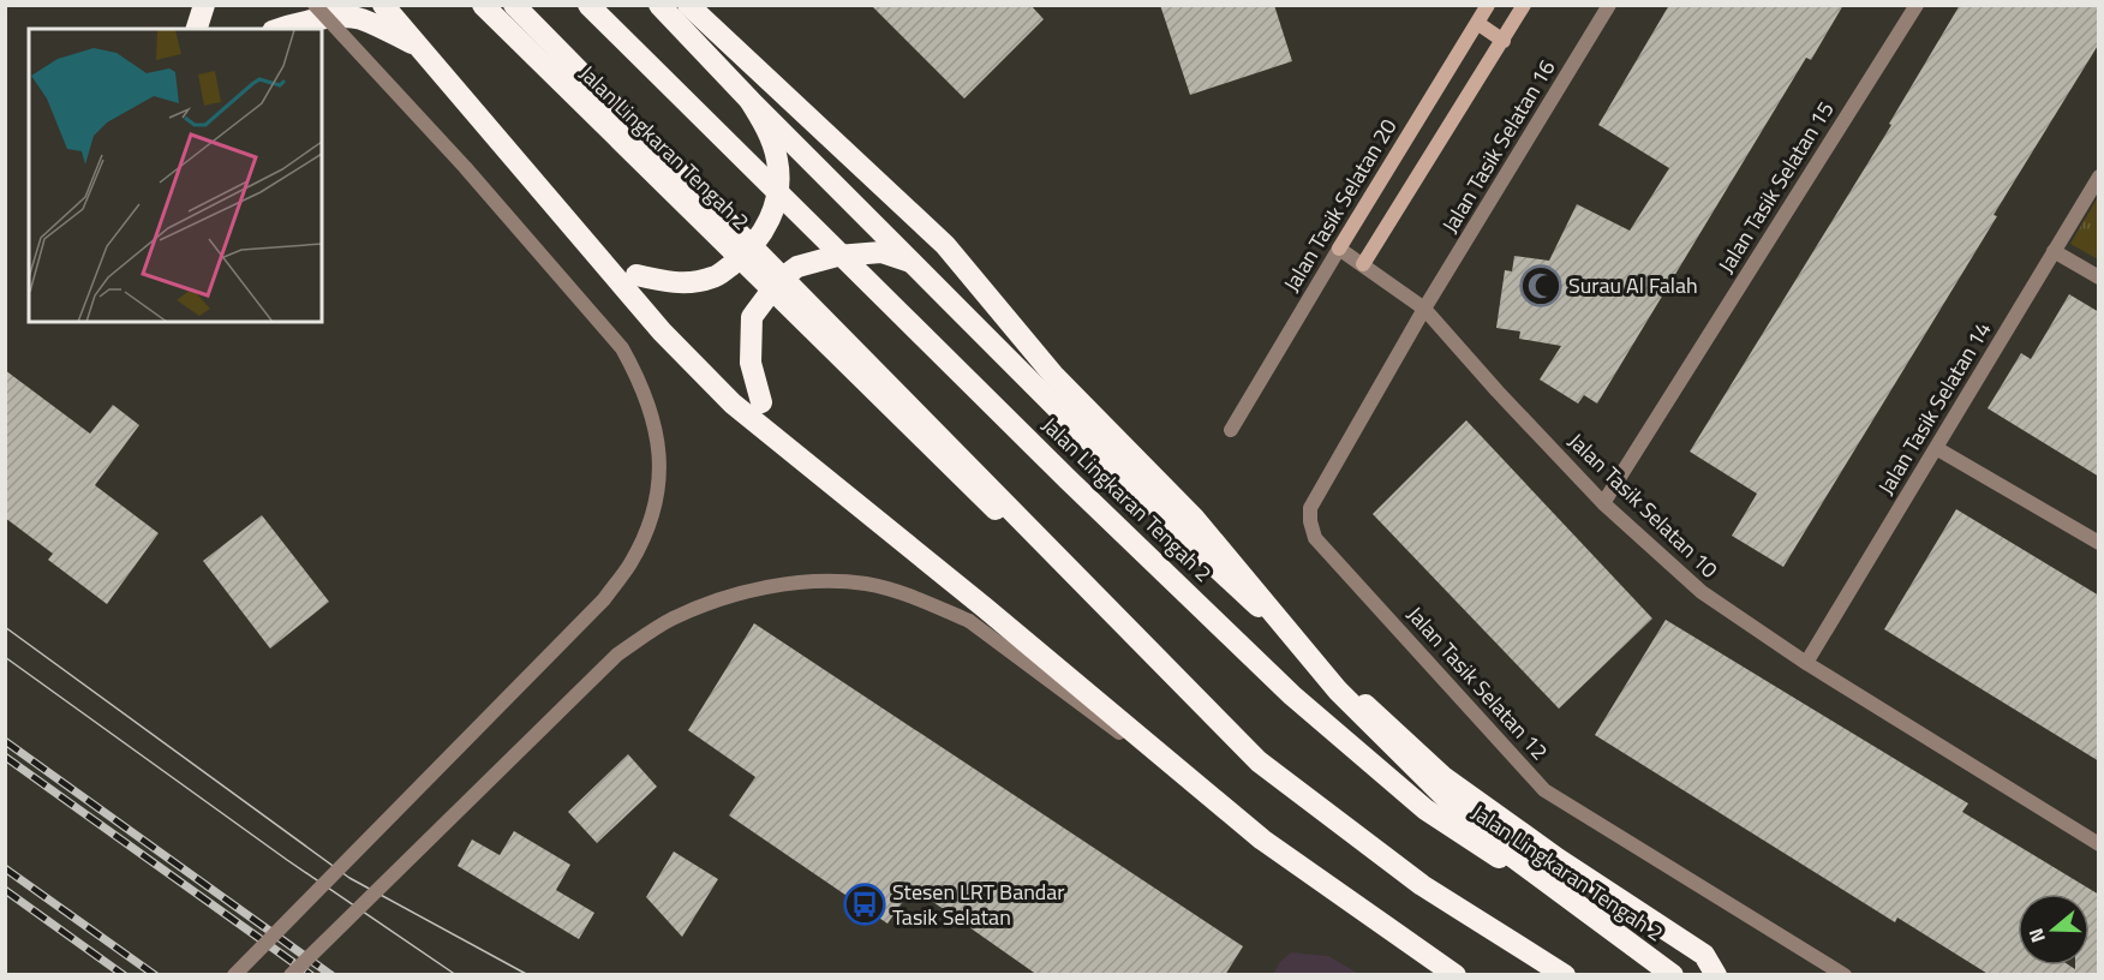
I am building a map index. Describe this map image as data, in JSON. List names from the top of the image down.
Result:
{
  "streets": {
    "highway": ["Jalan Lingkaran Tengah 2"],
    "street": [
      "Jalan Tasik Selatan 16",
      "Jalan Tasik Selatan 15",
      "Jalan Tasik Selatan 20",
      "Jalan Tasik Selatan 14",
      "Jalan Tasik Selatan 10",
      "Jalan Tasik Selatan 12"
    ]
  },
  "crossings": [
    ["Jalan Tasik Selatan 16", "Jalan Tasik Selatan 10"],
    ["Jalan Tasik Selatan 16", "Jalan Tasik Selatan 12"],
    ["Jalan Tasik Selatan 15", "Jalan Tasik Selatan 10"],
    ["Jalan Tasik Selatan 20", "Jalan Tasik Selatan 10"],
    ["Jalan Tasik Selatan 14", "Jalan Tasik Selatan 10"],
    ["Jalan Tasik Selatan 10", "Jalan Tasik Selatan 12"]
  ],
  "places": {
    "mosque": ["Surau Al Falah"],
    "bus stop": ["Stesen LRT Bandar Tasik Selatan"]
  },
  "north": "left"
}
